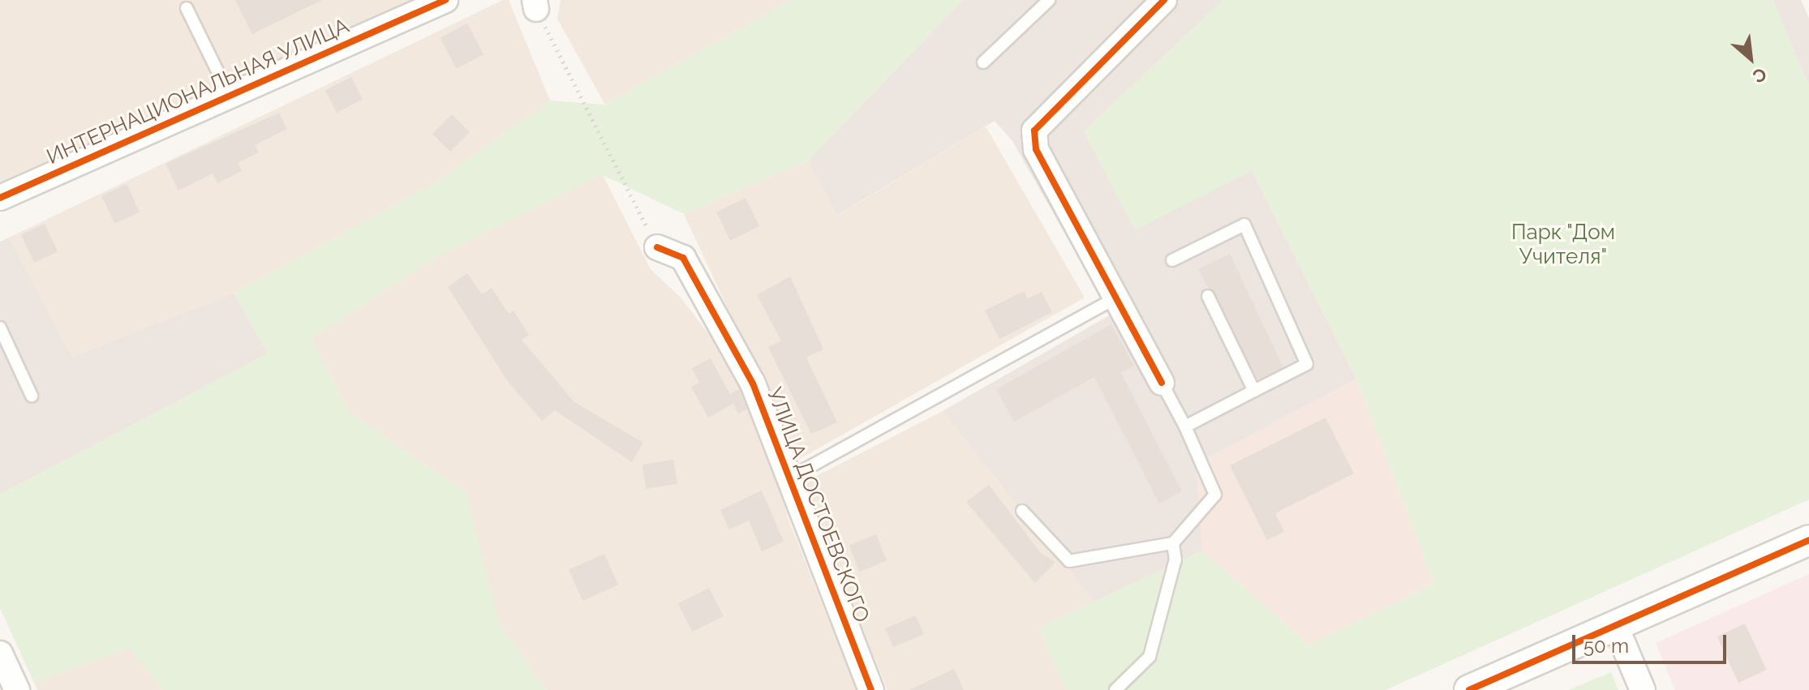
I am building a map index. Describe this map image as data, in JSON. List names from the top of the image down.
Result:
{
  "streets": {
    "street": ["ИНТЕРНАЦИОНАЛЬНАЯ УЛИЦА", "УЛИЦА ДОСТОЕВСКОГО"]
  },
  "parks": ["Парк \"Дом Учителя\""],
  "scale_bar": "50 m",
  "north": "bottom right"
}
